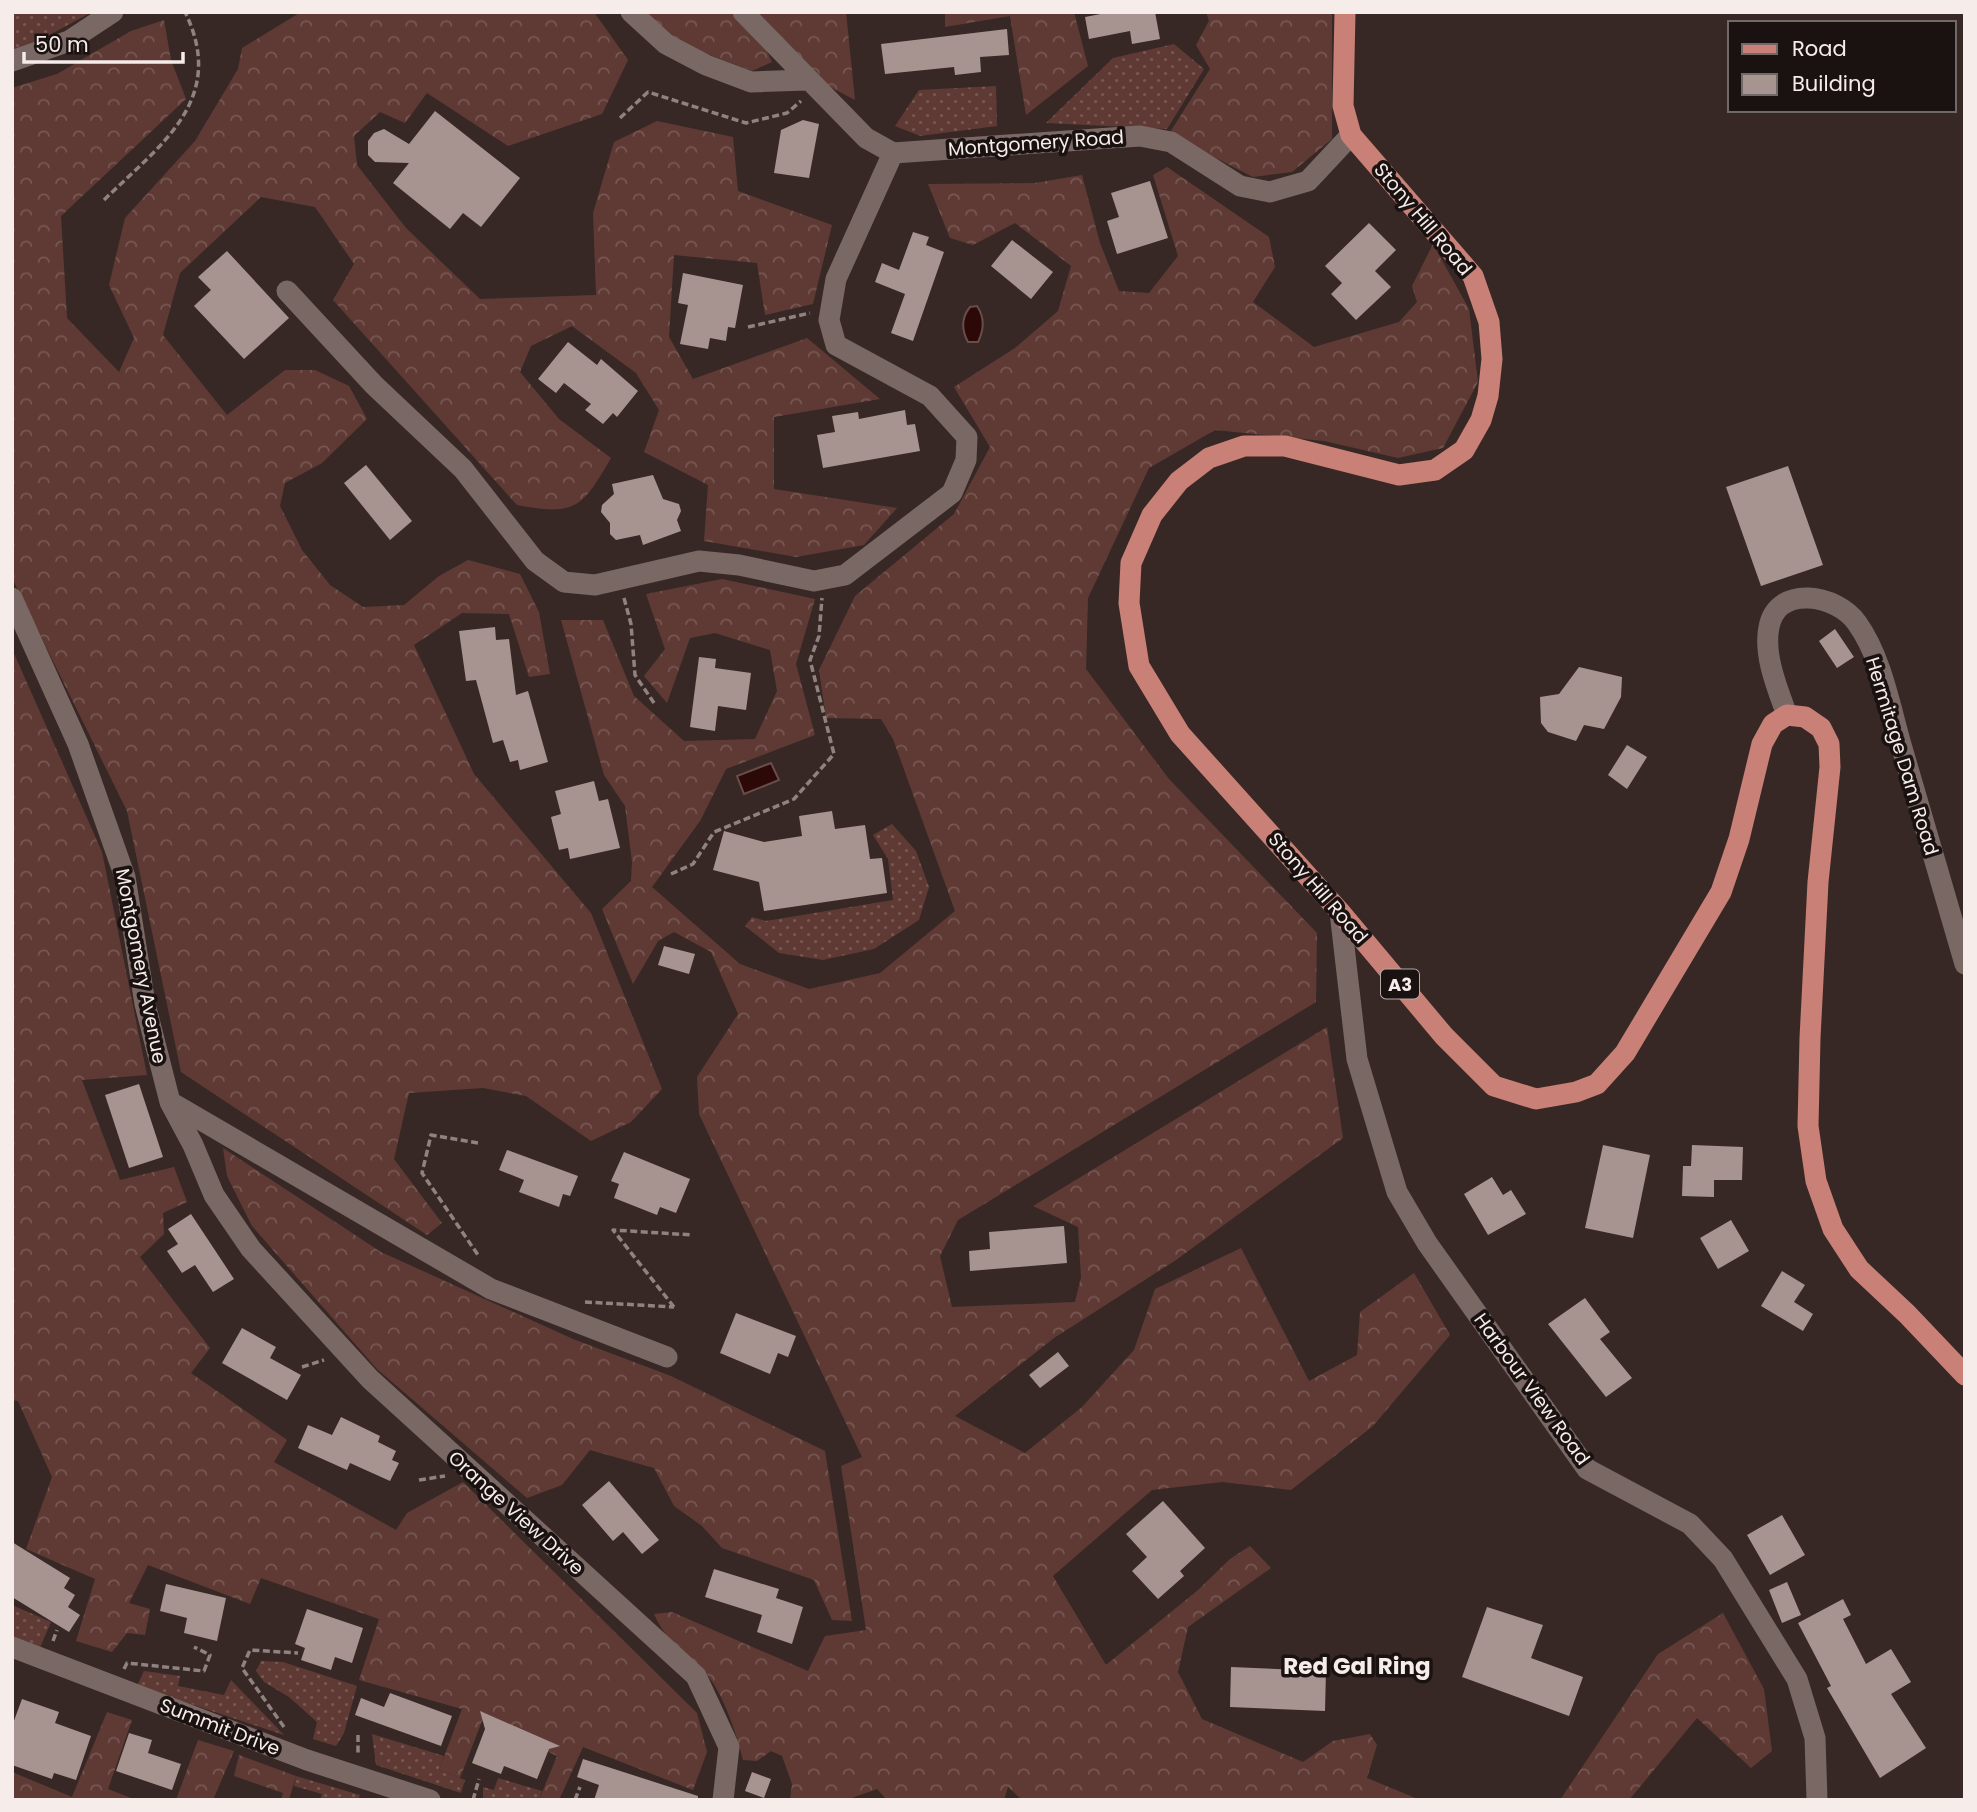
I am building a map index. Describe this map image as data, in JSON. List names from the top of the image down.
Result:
{
  "streets": {
    "main road": ["Stony Hill Road", "A3"],
    "street": [
      "Montgomery Road",
      "Hermitage Dam Road",
      "Montgomery Avenue",
      "Harbour View Road",
      "Orange View Drive",
      "Summit Drive"
    ]
  },
  "crossings": [
    ["Montgomery Road", "Stony Hill Road"],
    ["Stony Hill Road", "Hermitage Dam Road"],
    ["Stony Hill Road", "Harbour View Road"],
    ["Montgomery Avenue", "Orange View Drive"]
  ],
  "districts": ["Red Gal Ring"],
  "legend": ["Road", "Building"],
  "scale_bar": "50 m"
}
